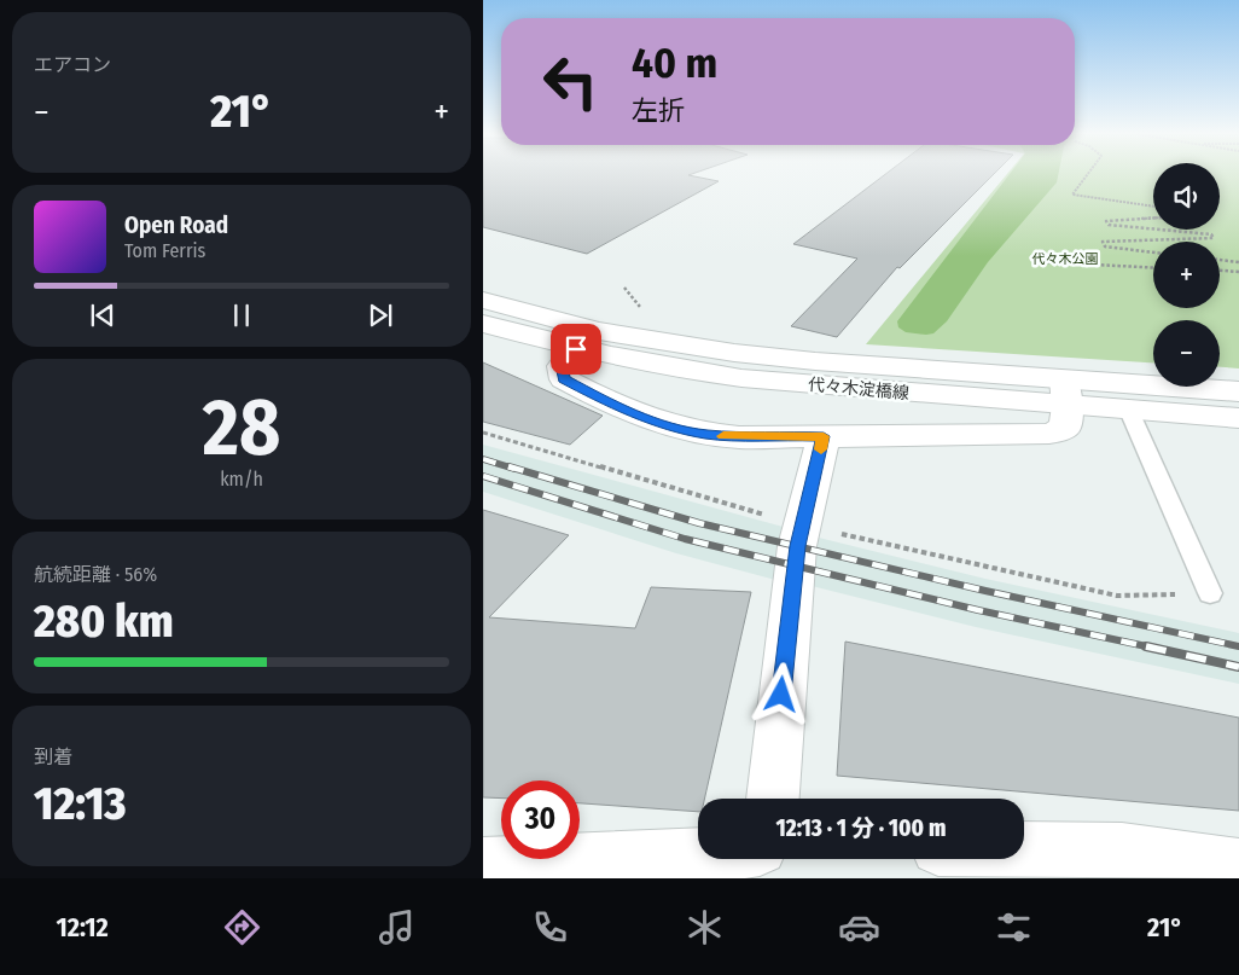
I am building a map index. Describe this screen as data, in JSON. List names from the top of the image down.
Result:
{
  "streets": {
    "street": ["代々木淀橋線"]
  },
  "parks": ["代々木公園"],
  "page": {
    "tile": [
      "エアコン",
      ["28", "km/h"],
      ["航続距離 · 56%", "280 km"],
      ["到着", "12:13"]
    ],
    "turn": ["40 m", "左折"],
    "heat": ["−", "21°", "+"],
    "map_buttons": ["+", "−"],
    "song": ["Open Road", "Tom Ferris"],
    "limit": "30",
    "trip": "12:13 · 1 分 · 100 m",
    "tabs": ["12:12", "21°"]
  }
}
